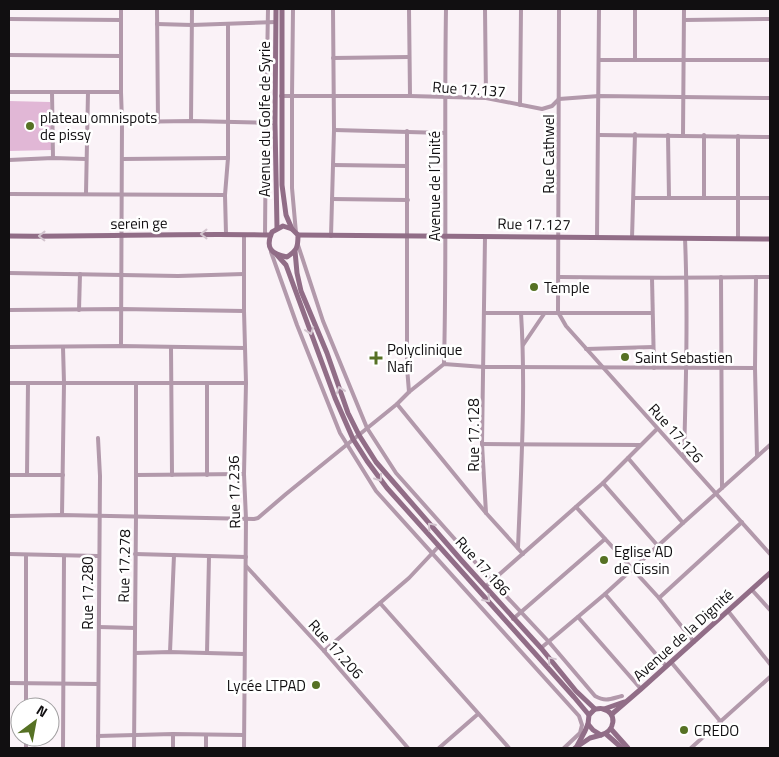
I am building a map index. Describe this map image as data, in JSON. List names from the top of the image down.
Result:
{
  "streets": {
    "main road": [
      "Avenue du Golfe de Syrie",
      "serein ge",
      "Rue 17.127",
      "Rue 17.186",
      "Avenue de la Dignité"
    ],
    "street": [
      "Rue 17.137",
      "Rue Cathwel",
      "Avenue de l´Unité",
      "Rue 17.126",
      "Rue 17.128",
      "Rue 17.236",
      "Rue 17.278",
      "Rue 17.280",
      "Rue 17.206"
    ]
  },
  "crossings": [
    ["Rue 17.137", "Rue Cathwel"],
    ["Rue 17.137", "Avenue de l´Unité"],
    ["Avenue du Golfe de Syrie", "serein ge"],
    ["Avenue du Golfe de Syrie", "Rue 17.127"],
    ["Avenue du Golfe de Syrie", "Rue 17.186"],
    ["Rue Cathwel", "Rue 17.127"],
    ["Rue Cathwel", "Rue 17.126"],
    ["Avenue de l´Unité", "Rue 17.127"],
    ["serein ge", "Rue 17.127"],
    ["serein ge", "Rue 17.236"],
    ["serein ge", "Rue 17.186"],
    ["Rue 17.127", "Rue 17.128"],
    ["Rue 17.127", "Rue 17.186"],
    ["Rue 17.236", "Rue 17.206"],
    ["Rue 17.186", "Avenue de la Dignité"]
  ],
  "one_way": ["serein ge"],
  "places": {
    "other": [
      "plateau omnispots de pissy",
      "Temple",
      "Saint Sebastien",
      "Eglise AD de Cissin",
      "Lycée LTPAD",
      "CREDO"
    ],
    "health": ["Polyclinique Nafi"]
  },
  "north": "top right"
}
